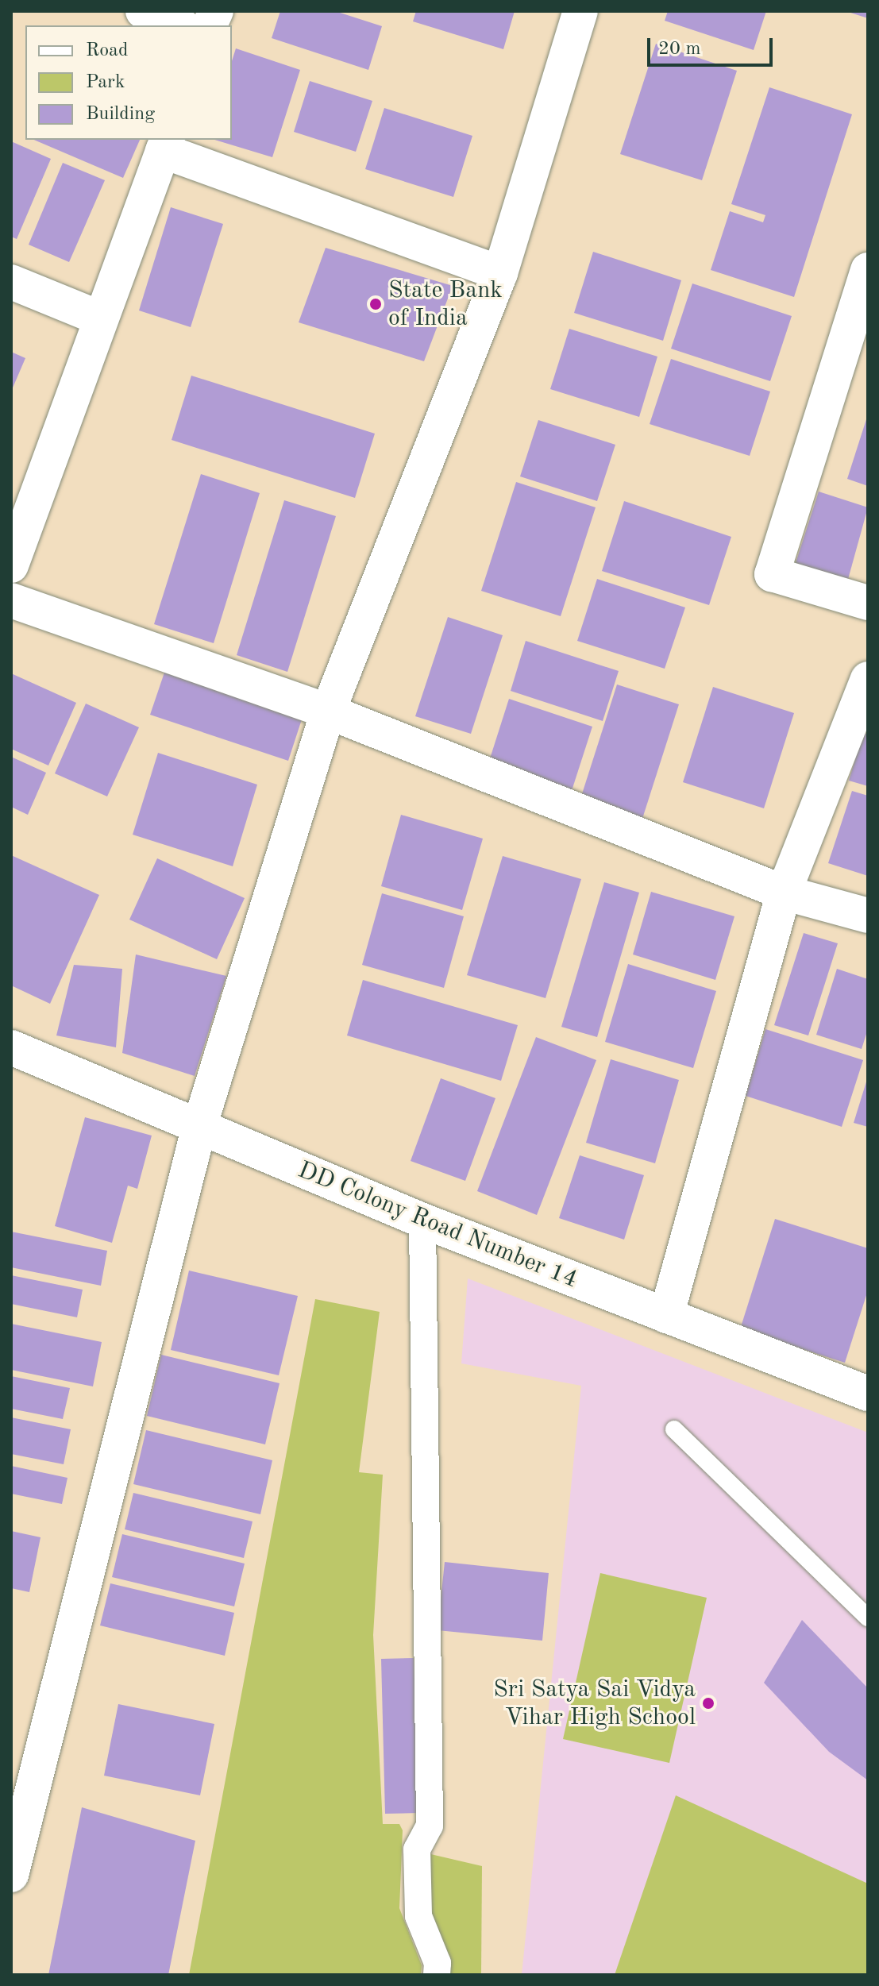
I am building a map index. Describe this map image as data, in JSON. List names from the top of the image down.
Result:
{
  "streets": {
    "street": ["DD Colony Road Number 14"]
  },
  "places": ["State Bank of India", "Sri Satya Sai Vidya Vihar High School"],
  "legend": ["Road", "Park", "Building"],
  "scale_bar": "20 m"
}
